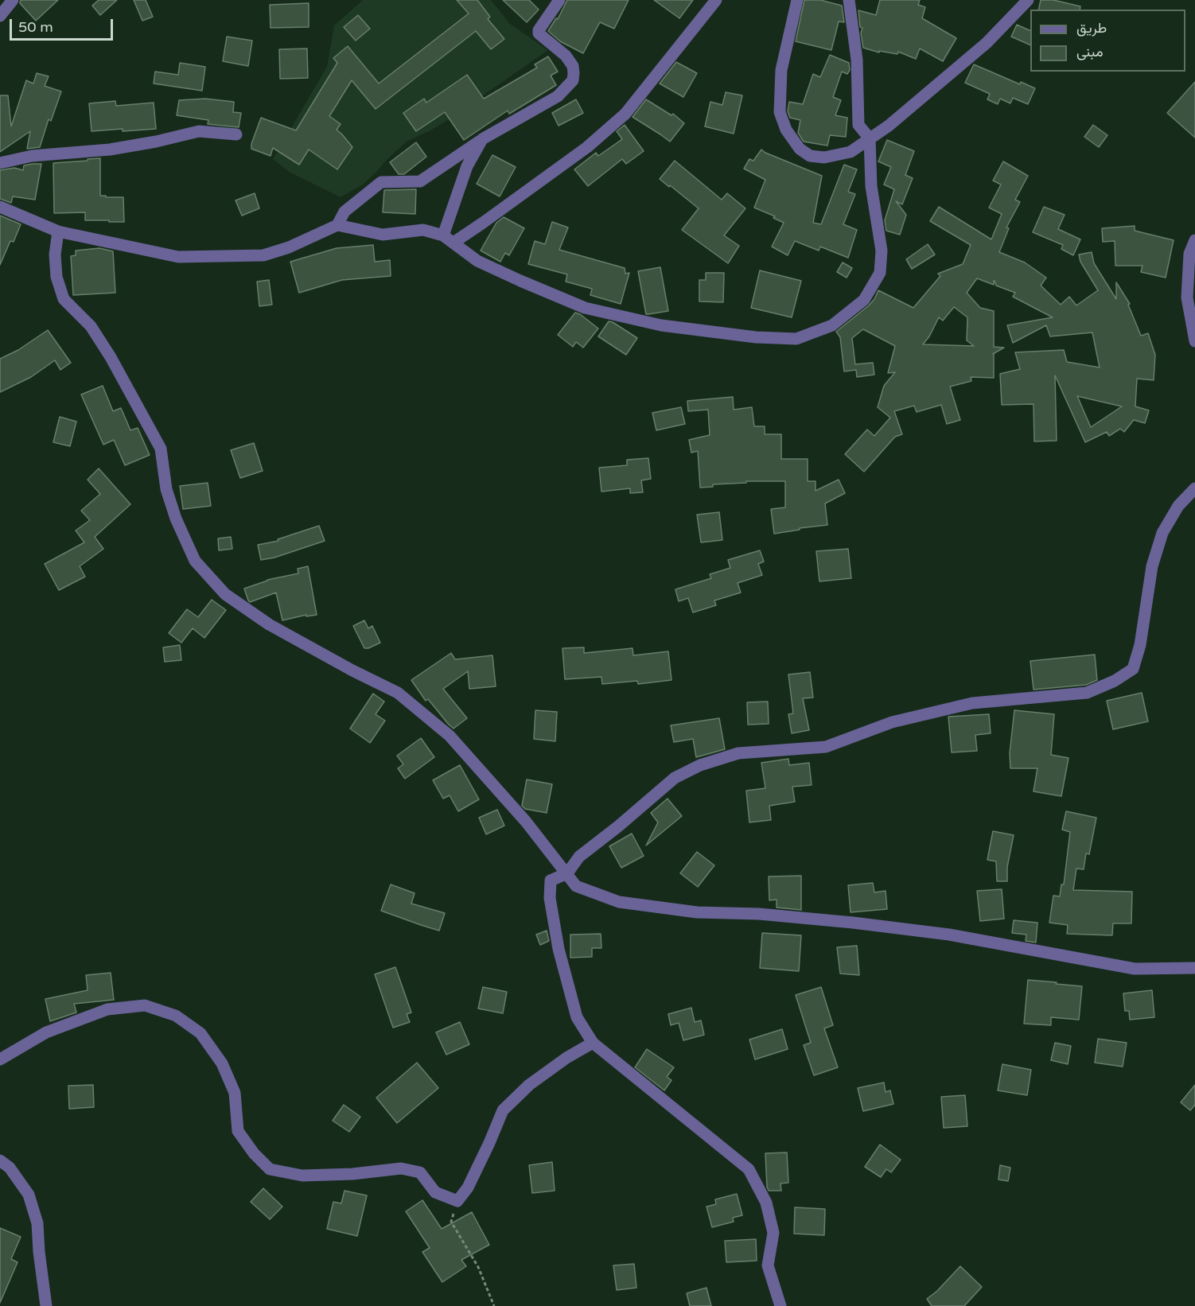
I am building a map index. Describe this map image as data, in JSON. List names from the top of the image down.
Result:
{
  "legend": ["طريق", "مبنى"],
  "scale_bar": "50 m"
}
